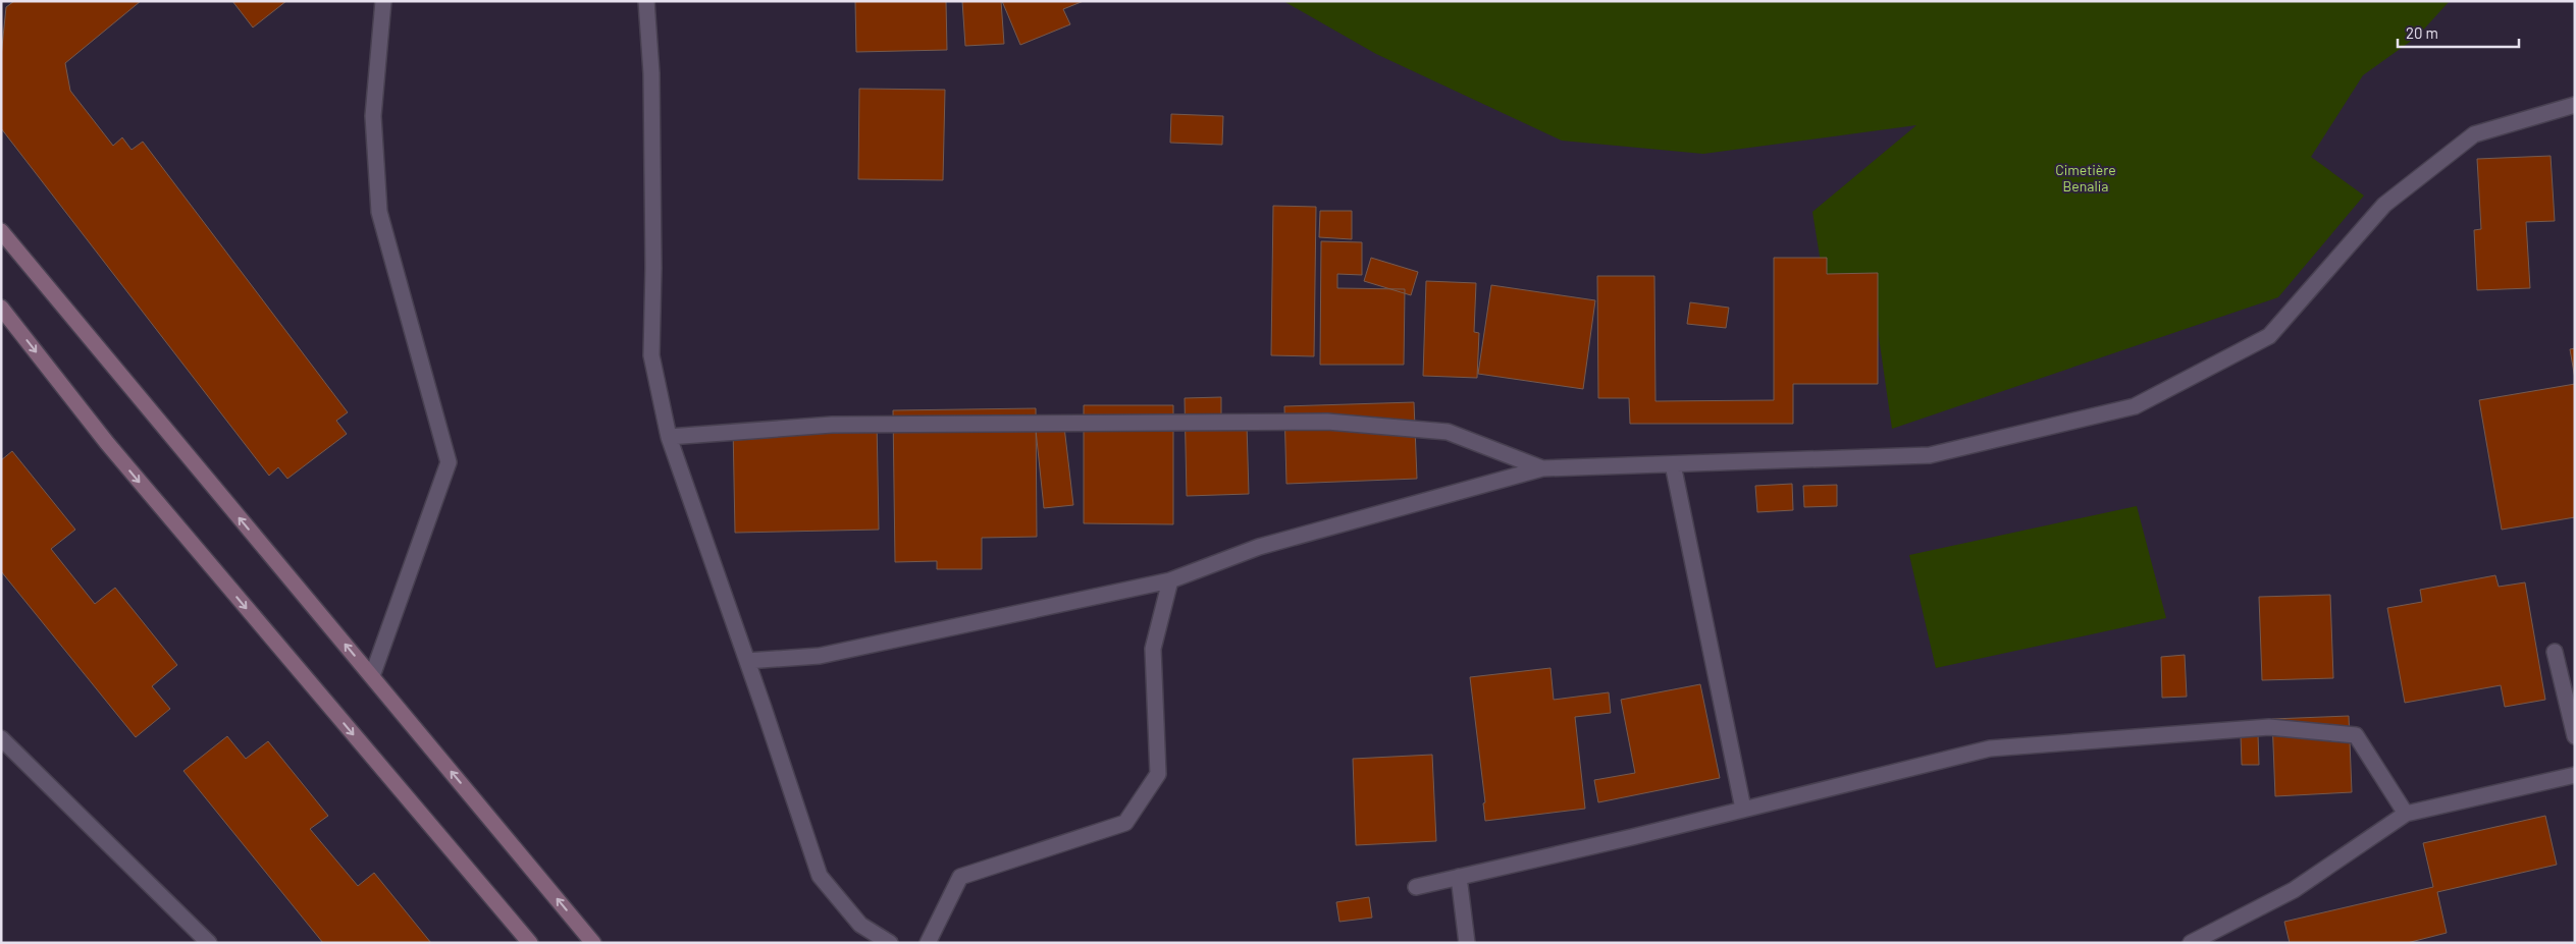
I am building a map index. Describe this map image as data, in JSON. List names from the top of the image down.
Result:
{
  "parks": ["Cimetière Benalia"],
  "scale_bar": "20 m"
}
